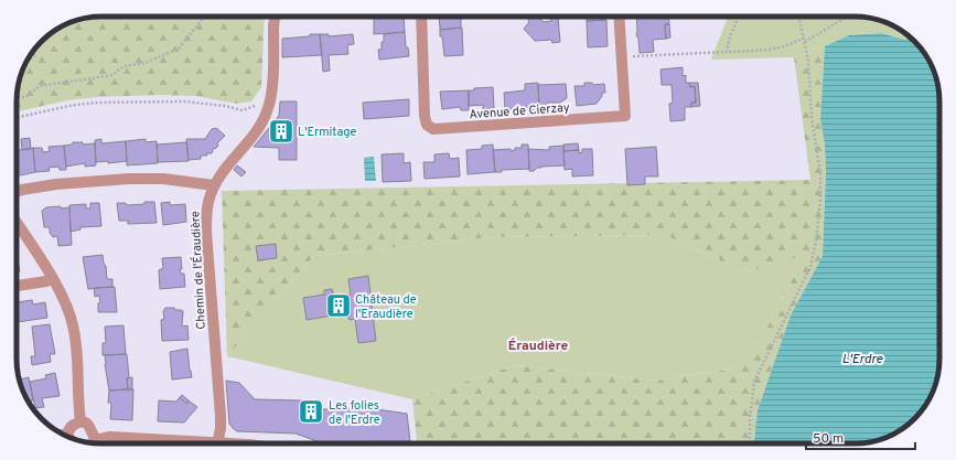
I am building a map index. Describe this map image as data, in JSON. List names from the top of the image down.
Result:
{
  "streets": {
    "street": ["Avenue de Cierzay", "Chemin de l'Éraudière"]
  },
  "districts": ["Éraudière"],
  "water": ["L'Erdre"],
  "places": {
    "building": ["L'Ermitage", "Château de l'Eraudière", "Les folies de l'Erdre"]
  },
  "scale_bar": "50 m"
}
